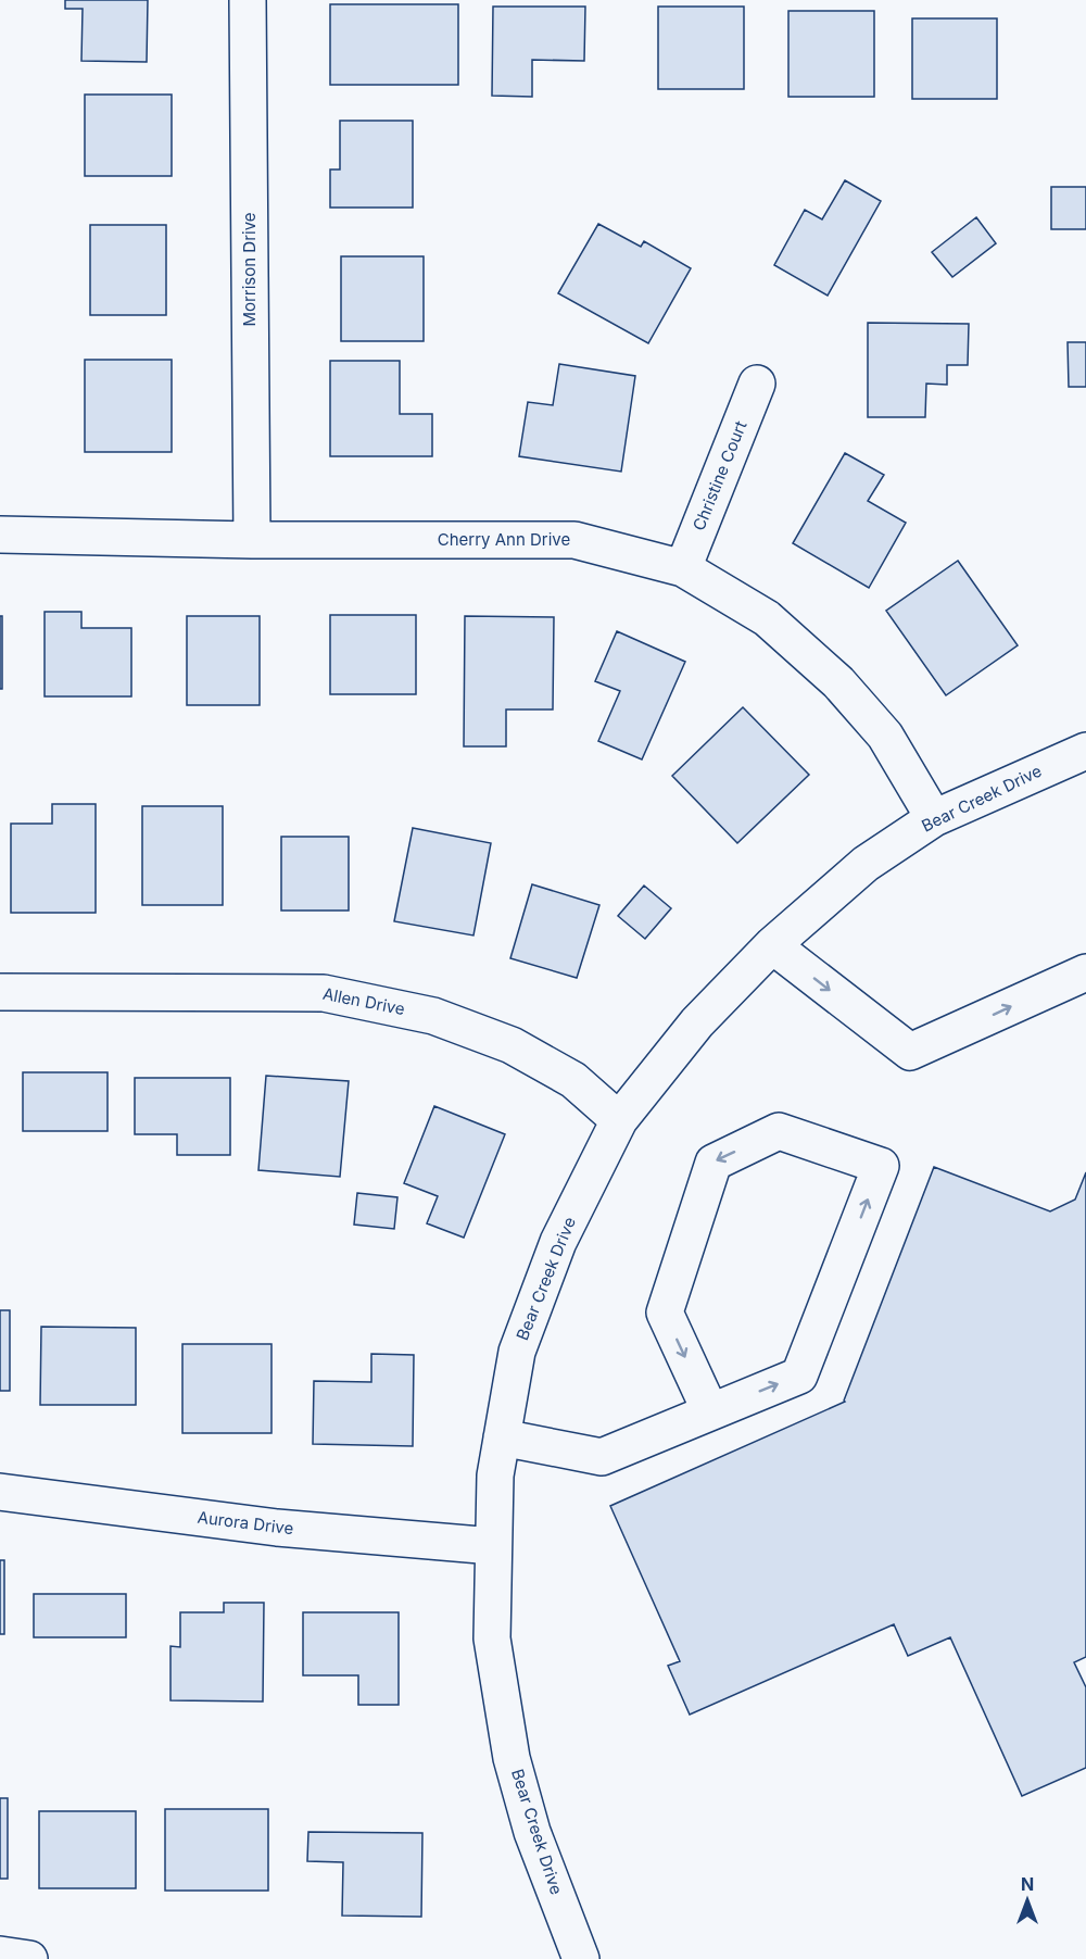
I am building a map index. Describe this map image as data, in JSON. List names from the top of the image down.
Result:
{
  "streets": {
    "street": [
      "Morrison Drive",
      "Christine Court",
      "Cherry Ann Drive",
      "Bear Creek Drive",
      "Allen Drive",
      "Aurora Drive"
    ]
  },
  "crossings": [
    ["Morrison Drive", "Cherry Ann Drive"],
    ["Christine Court", "Cherry Ann Drive"],
    ["Cherry Ann Drive", "Bear Creek Drive"],
    ["Bear Creek Drive", "Allen Drive"],
    ["Bear Creek Drive", "Aurora Drive"]
  ],
  "north": "top"
}
